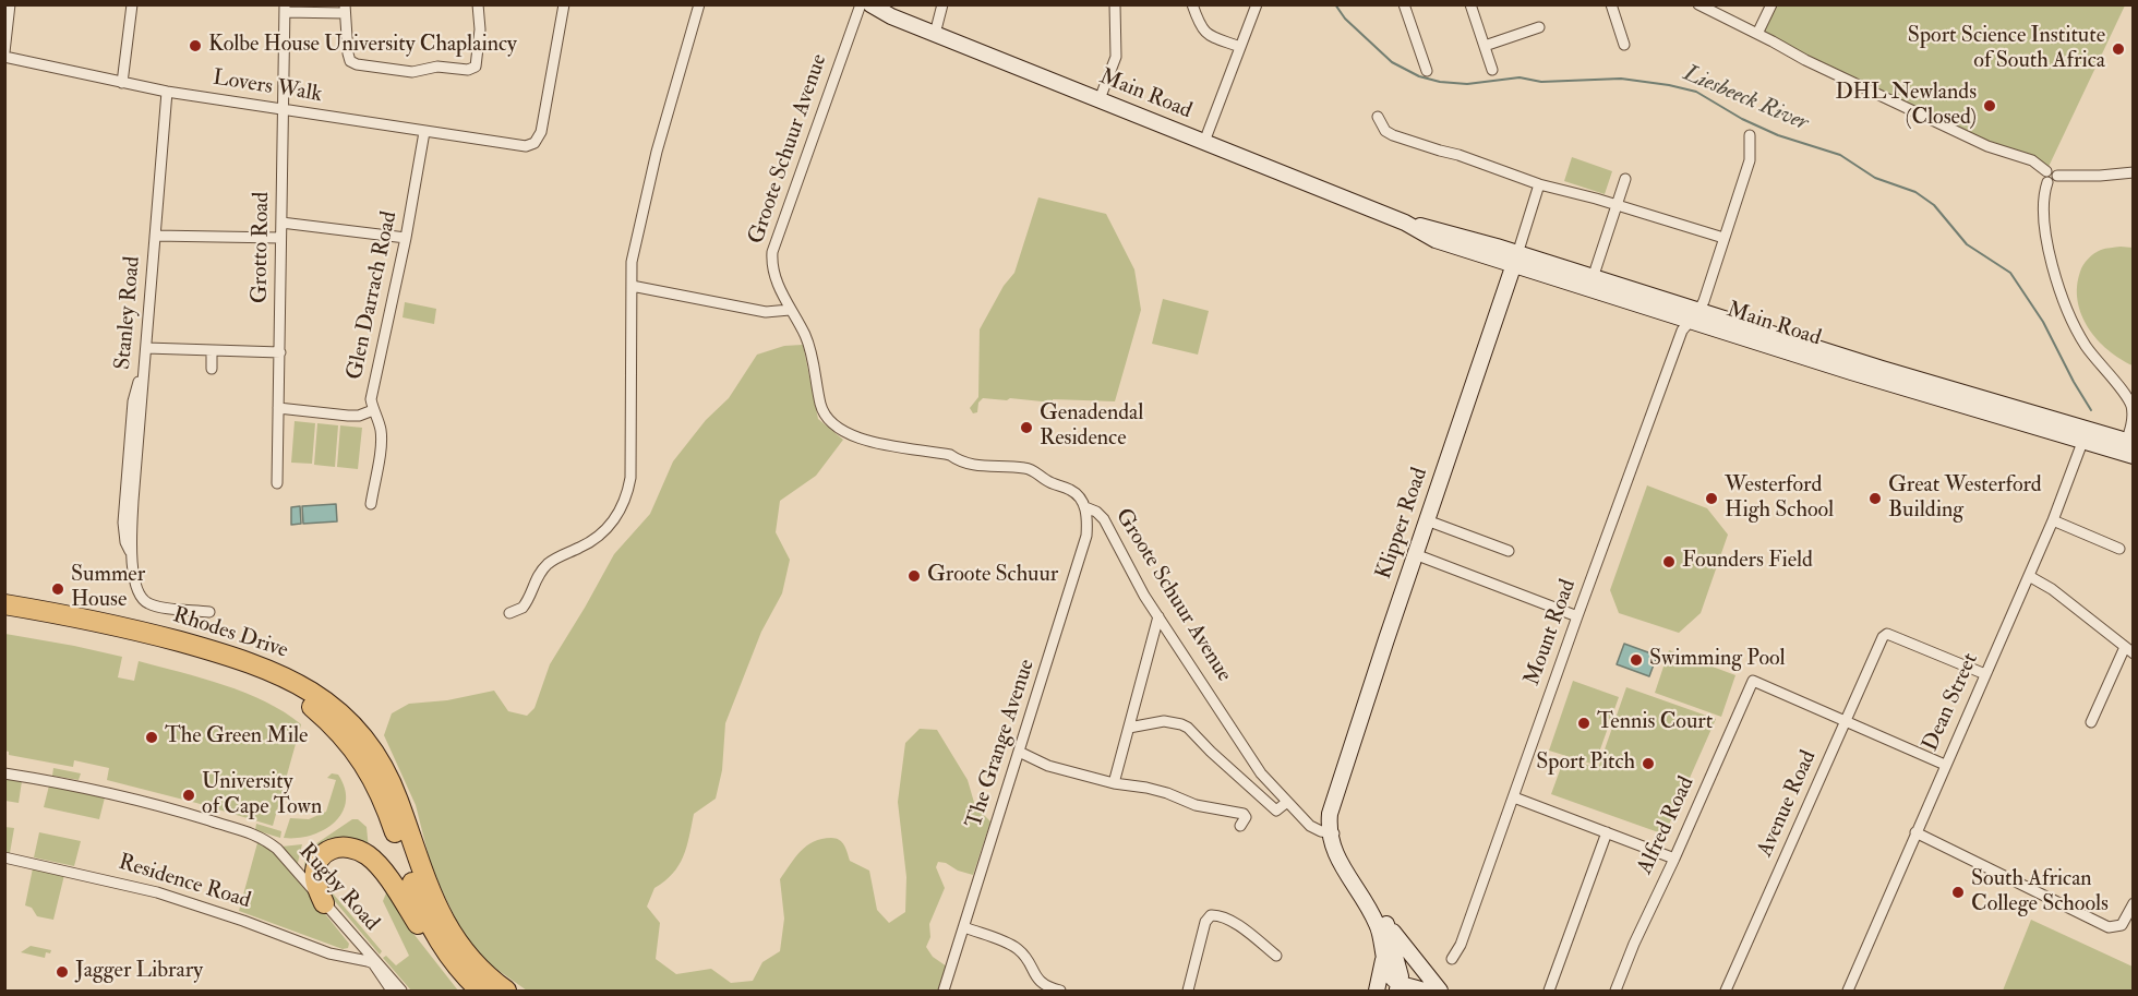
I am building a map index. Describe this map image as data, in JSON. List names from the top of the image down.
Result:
{
  "streets": {
    "highway": ["Rhodes Drive"],
    "main road": ["Main Road", "Klipper Road"],
    "street": [
      "Lovers Walk",
      "Groote Schuur Avenue",
      "Grotto Road",
      "Glen Darrach Road",
      "Stanley Road",
      "Mount Road",
      "Dean Street",
      "The Grange Avenue",
      "Avenue Road",
      "Alfred Road",
      "Residence Road",
      "Rugby Road"
    ]
  },
  "crossings": [
    ["Lovers Walk", "Grotto Road"],
    ["Lovers Walk", "Glen Darrach Road"],
    ["Lovers Walk", "Stanley Road"],
    ["Main Road", "Klipper Road"],
    ["Main Road", "Mount Road"],
    ["Main Road", "Dean Street"],
    ["Groote Schuur Avenue", "Klipper Road"],
    ["Groote Schuur Avenue", "The Grange Avenue"],
    ["Dean Street", "Avenue Road"],
    ["Avenue Road", "Alfred Road"],
    ["Residence Road", "Rugby Road"]
  ],
  "water": ["Liesbeeck River"],
  "places": [
    "Kolbe House University Chaplaincy",
    "Sport Science Institute of South Africa",
    "DHL Newlands (Closed)",
    "Genadendal Residence",
    "Westerford High School",
    "Great Westerford Building",
    "Founders Field",
    "Groote Schuur",
    "Summer House",
    "Swimming Pool",
    "Tennis Court",
    "The Green Mile",
    "Sport Pitch",
    "University of Cape Town",
    "South African College Schools",
    "Jagger Library"
  ]
}
